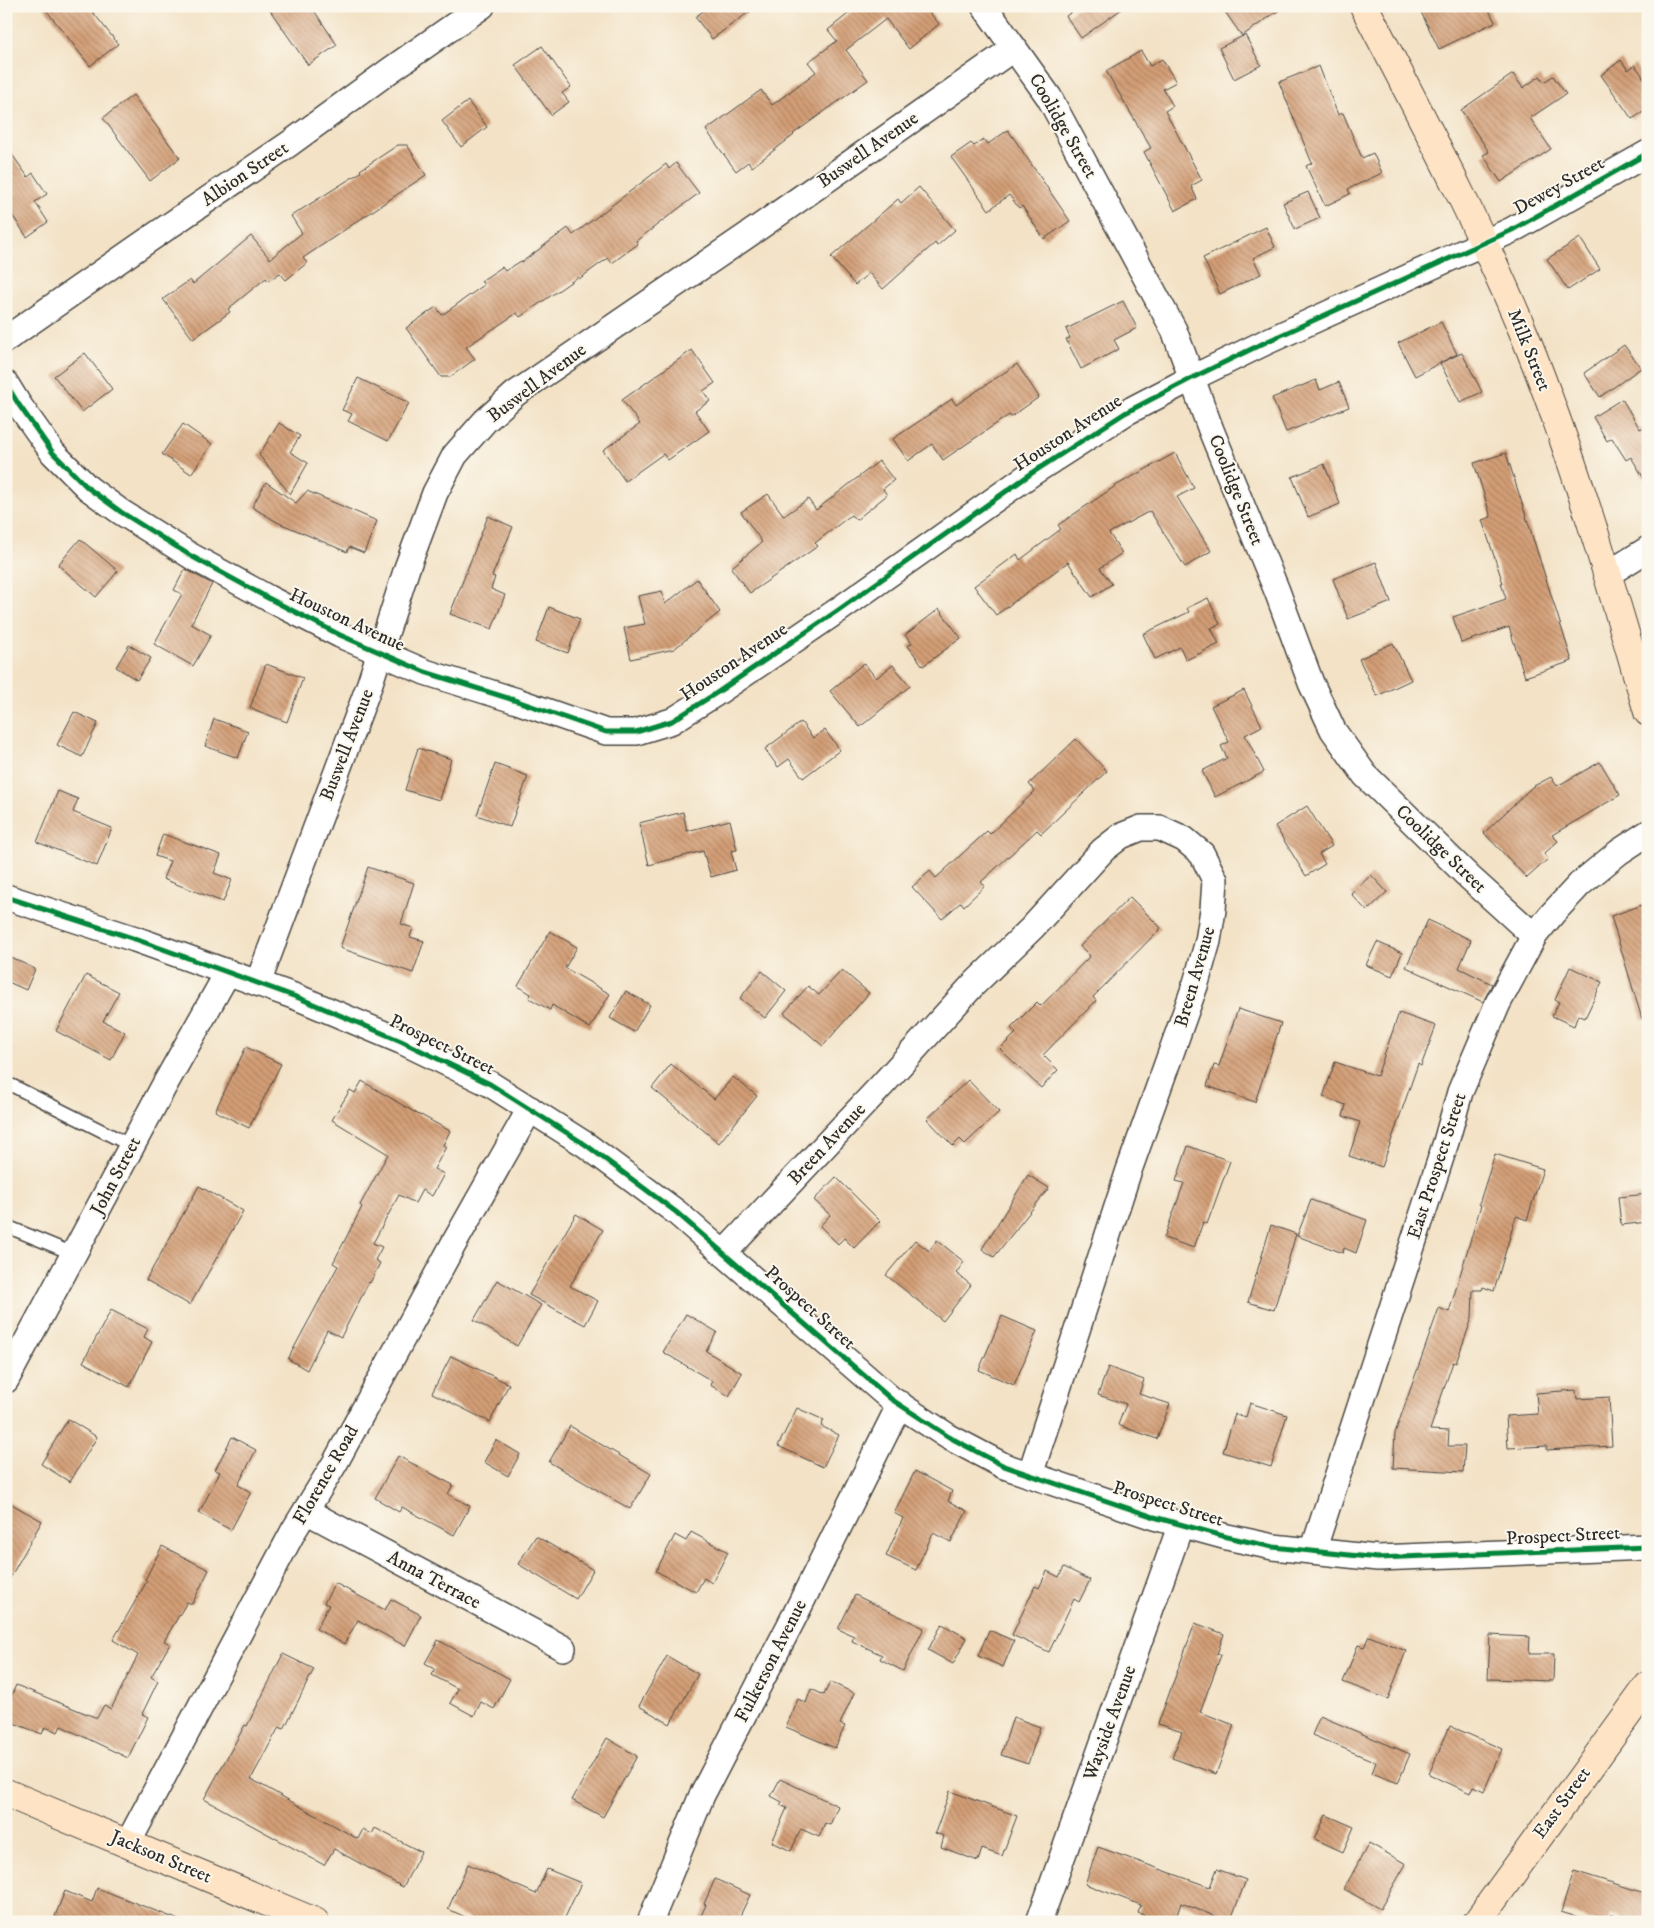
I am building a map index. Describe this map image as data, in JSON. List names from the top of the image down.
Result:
{
  "streets": {
    "street": [
      "Coolidge Street",
      "Buswell Avenue",
      "Albion Street",
      "Dewey Street",
      "Milk Street",
      "Houston Avenue",
      "Breen Avenue",
      "Prospect Street",
      "East Prospect Street",
      "John Street",
      "Florence Road",
      "Anna Terrace",
      "Fulkerson Avenue",
      "Wayside Avenue",
      "East Street",
      "Jackson Street"
    ]
  },
  "crossings": [
    ["Coolidge Street", "Buswell Avenue"],
    ["Coolidge Street", "Houston Avenue"],
    ["Coolidge Street", "East Prospect Street"],
    ["Buswell Avenue", "Houston Avenue"],
    ["Buswell Avenue", "Prospect Street"],
    ["Dewey Street", "Milk Street"],
    ["Dewey Street", "Houston Avenue"],
    ["Milk Street", "Houston Avenue"],
    ["Breen Avenue", "Prospect Street"],
    ["Prospect Street", "East Prospect Street"],
    ["Prospect Street", "John Street"],
    ["Prospect Street", "Florence Road"],
    ["Prospect Street", "Fulkerson Avenue"],
    ["Prospect Street", "Wayside Avenue"],
    ["Florence Road", "Anna Terrace"],
    ["Florence Road", "Jackson Street"]
  ]
}
